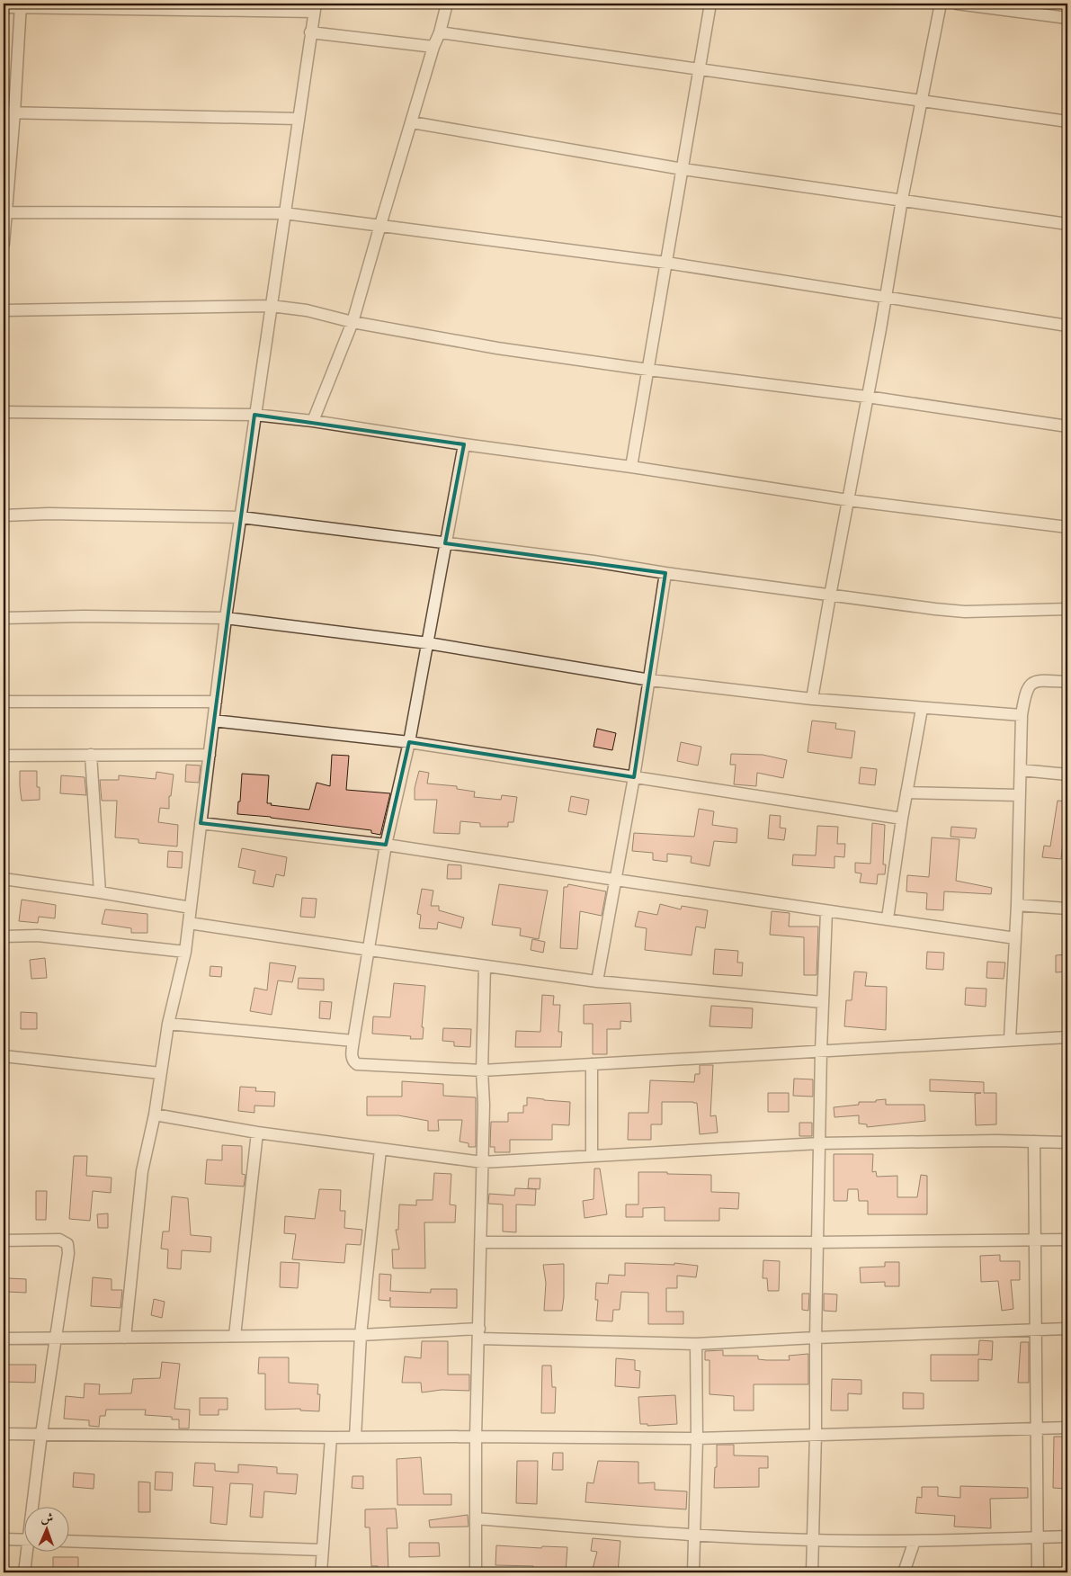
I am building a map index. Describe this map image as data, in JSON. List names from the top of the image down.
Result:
{
  "north": "top"
}
